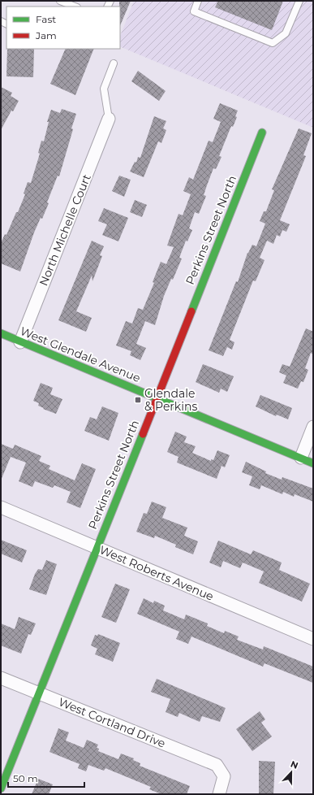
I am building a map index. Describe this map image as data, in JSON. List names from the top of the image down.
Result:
{
  "streets": {
    "street": [
      "North Michelle Court",
      "Perkins Street North",
      "West Glendale Avenue",
      "West Roberts Avenue",
      "West Cortland Drive"
    ]
  },
  "crossings": [
    ["North Michelle Court", "West Glendale Avenue"],
    ["Perkins Street North", "West Glendale Avenue"],
    ["Perkins Street North", "West Roberts Avenue"],
    ["Perkins Street North", "West Cortland Drive"]
  ],
  "places": {
    "transit": ["Glendale & Perkins"]
  },
  "legend": ["Fast", "Jam"],
  "scale_bar": "50 m",
  "north": "top"
}
